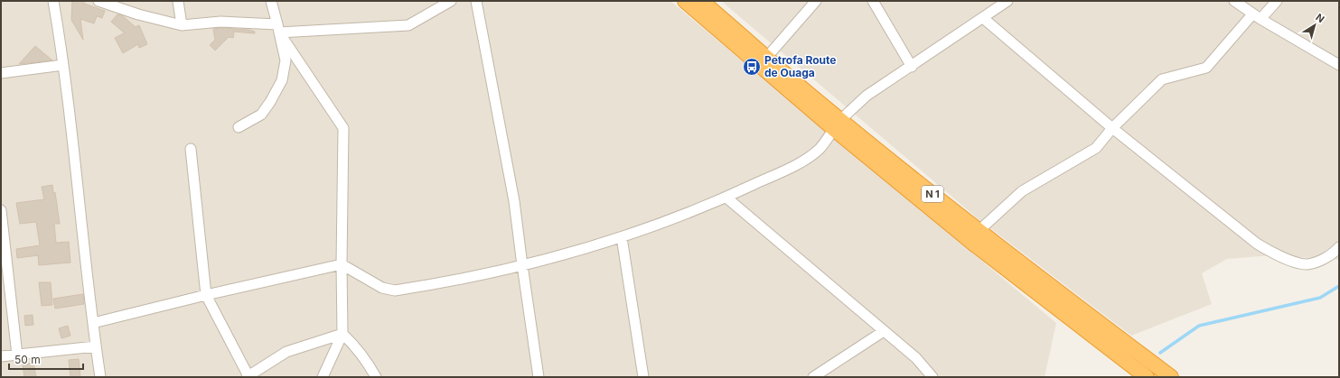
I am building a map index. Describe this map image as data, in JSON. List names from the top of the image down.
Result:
{
  "streets": {
    "highway": ["N 1"]
  },
  "places": {
    "bus stop": ["Petrofa Route de Ouaga"]
  },
  "scale_bar": "50 m",
  "north": "top right"
}
